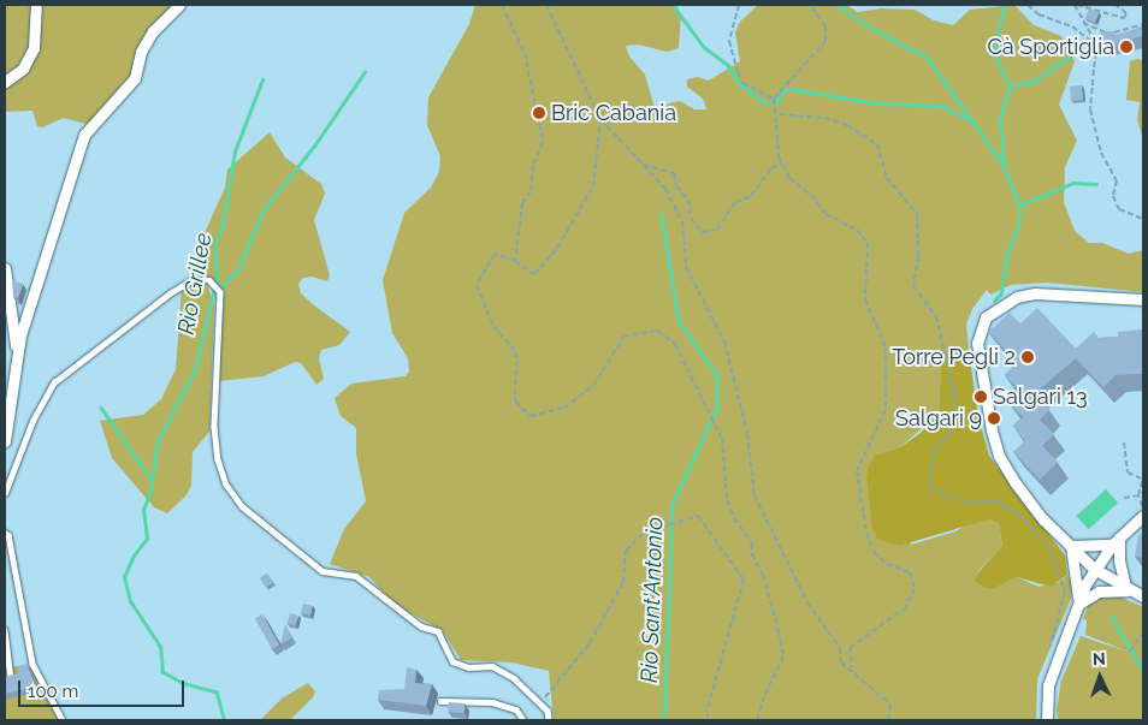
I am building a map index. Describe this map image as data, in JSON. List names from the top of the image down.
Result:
{
  "water": ["Rio Grillee", "Rio Sant'Antonio"],
  "places": [
    "Cà Sportiglia",
    "Bric Cabania",
    "Torre Pegli 2",
    "Salgari 13",
    "Salgari 9"
  ],
  "scale_bar": "100 m",
  "north": "top"
}
